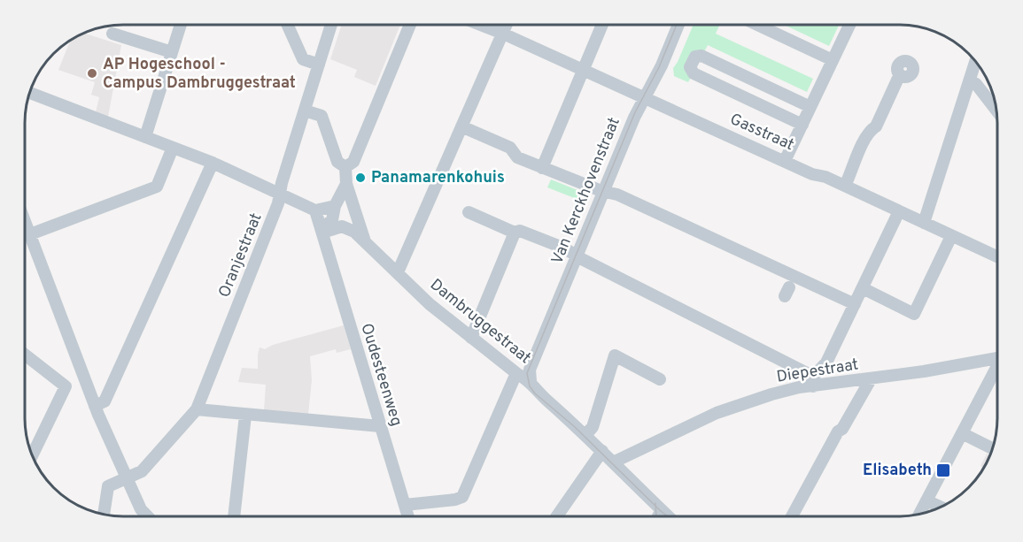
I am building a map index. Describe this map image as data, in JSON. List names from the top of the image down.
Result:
{
  "streets": {
    "street": [
      "Gasstraat",
      "Van Kerckhovenstraat",
      "Oranjestraat",
      "Dambruggestraat",
      "Diepestraat",
      "Oudesteenweg"
    ]
  },
  "crossings": [
    ["Gasstraat", "Van Kerckhovenstraat"],
    ["Van Kerckhovenstraat", "Dambruggestraat"],
    ["Dambruggestraat", "Diepestraat"],
    ["Dambruggestraat", "Oudesteenweg"]
  ],
  "places": {
    "other": ["AP Hogeschool - Campus Dambruggestraat", "Panamarenkohuis"],
    "transit": ["Elisabeth"]
  }
}
